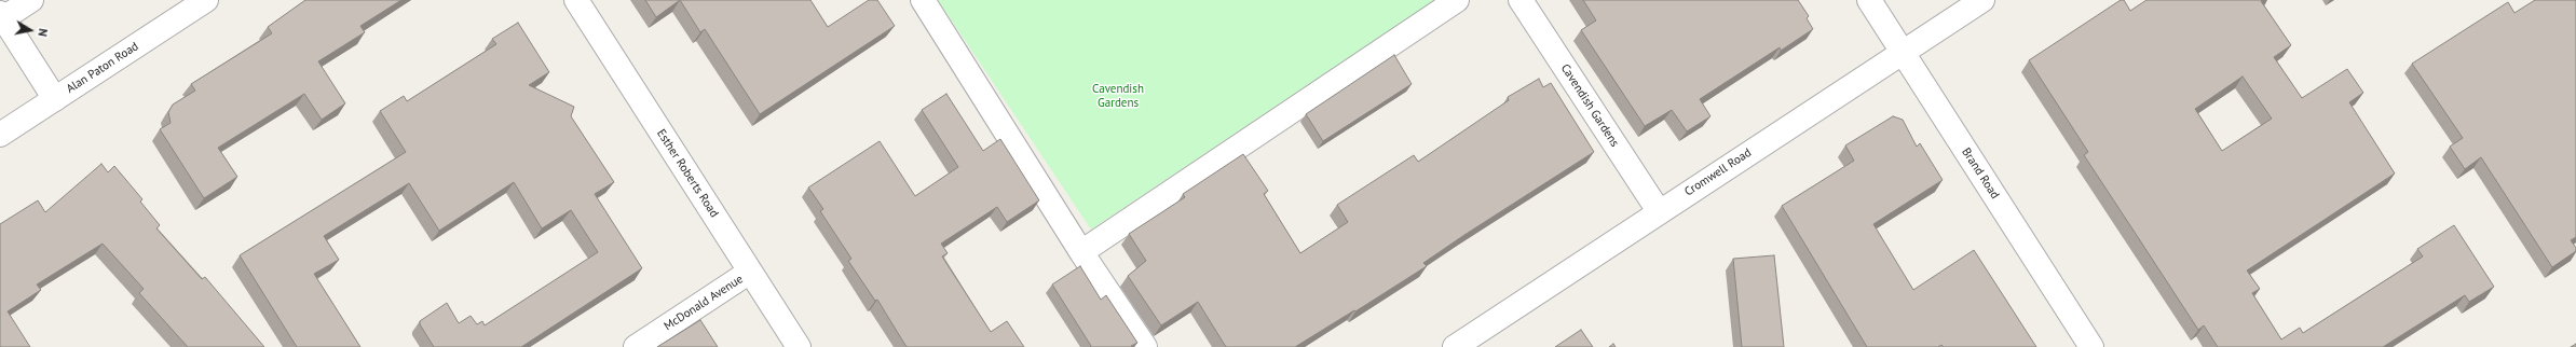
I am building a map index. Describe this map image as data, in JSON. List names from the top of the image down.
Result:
{
  "streets": {
    "street": [
      "Alan Paton Road",
      "Cavendish Gardens",
      "Cromwell Road",
      "Esther Roberts Road",
      "Brand Road",
      "McDonald Avenue"
    ]
  },
  "crossings": [
    ["Cavendish Gardens", "Cromwell Road"],
    ["Cromwell Road", "Brand Road"],
    ["Esther Roberts Road", "McDonald Avenue"]
  ],
  "parks": ["Cavendish Gardens"],
  "north": "right"
}
